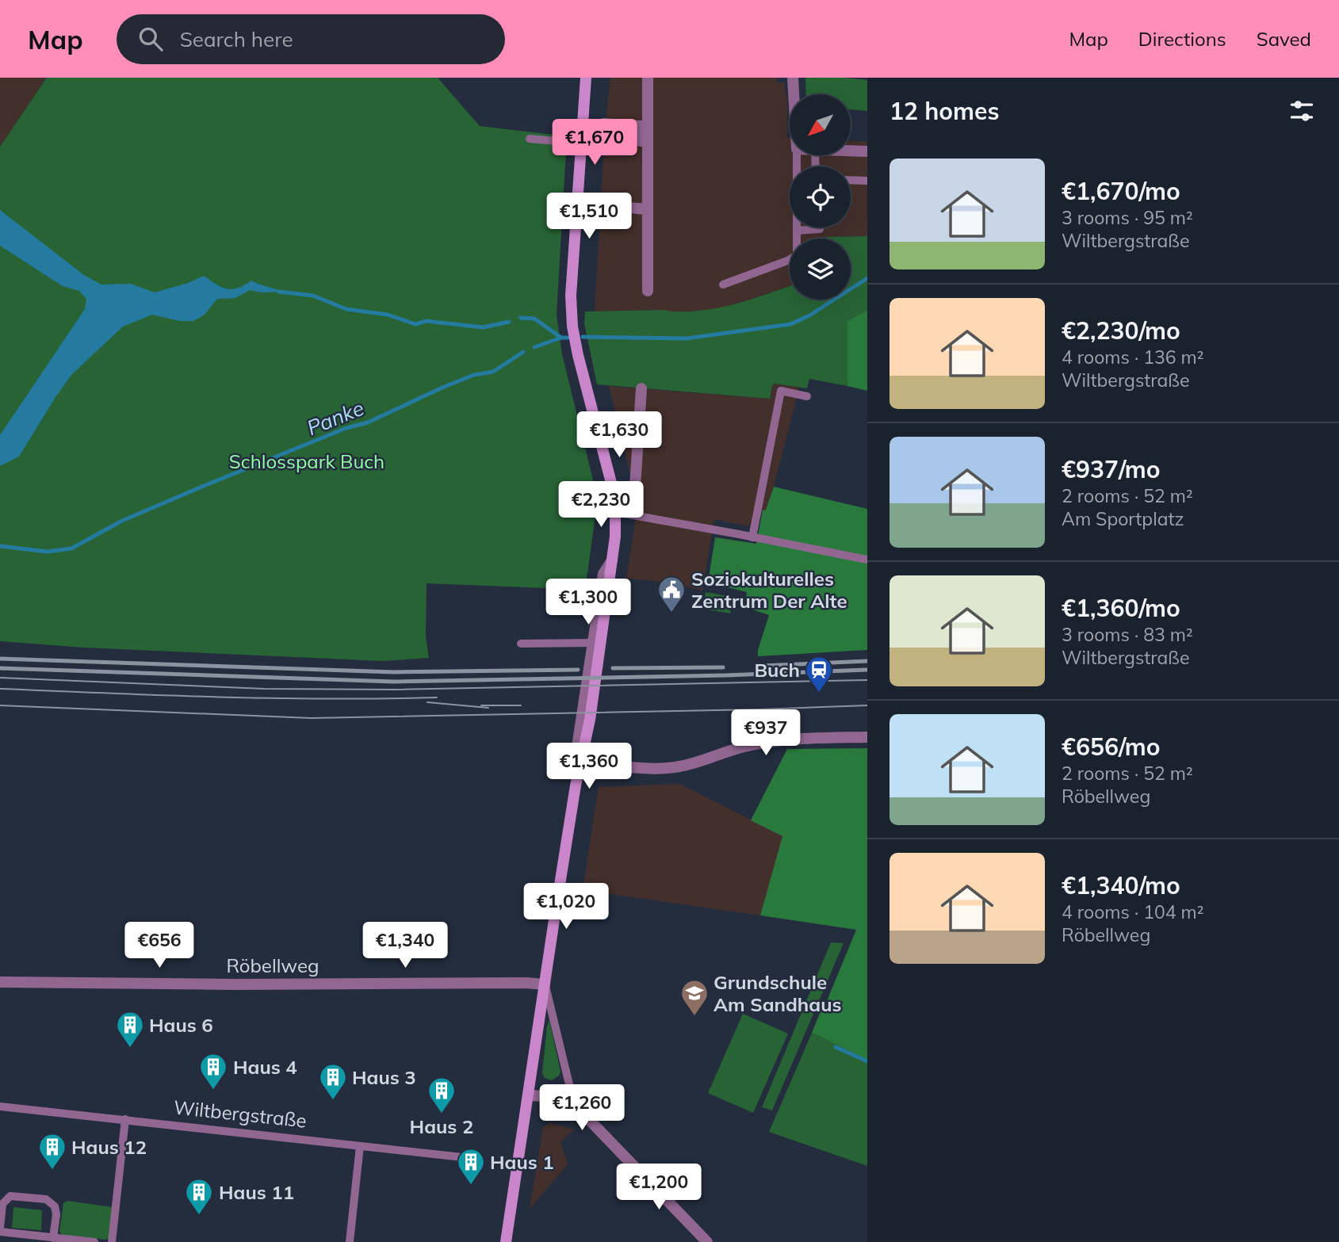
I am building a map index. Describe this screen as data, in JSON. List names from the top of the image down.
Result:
{
  "streets": {
    "street": ["Röbellweg"],
    "lane": ["Wiltbergstraße"]
  },
  "water": ["Panke"],
  "parks": ["Schlosspark Buch"],
  "places": {
    "public building": ["Soziokulturelles Zentrum Der Alte"],
    "station": ["Buch"],
    "school or university": ["Grundschule Am Sandhaus"],
    "building": [
      "Haus 6",
      "Haus 4",
      "Haus 3",
      "Haus 2",
      "Haus 12",
      "Haus 1",
      "Haus 11"
    ]
  },
  "north": "bottom left",
  "page": {
    "header": "Map",
    "search": "Search here",
    "nav": ["Map", "Directions", "Saved"],
    "heading": "12 homes",
    "price": [
      "€1,670",
      "€1,510",
      "€1,630",
      "€2,230",
      "€1,300",
      "€937",
      "€1,360",
      "€1,020",
      "€656",
      "€1,340",
      "€1,260",
      "€1,200"
    ],
    "list": [
      {
        "name": "€1,670/mo",
        "note": "3 rooms · 95 m² · Wiltbergstraße"
      },
      {
        "name": "€2,230/mo",
        "note": "4 rooms · 136 m² · Wiltbergstraße"
      },
      {
        "name": "€937/mo",
        "note": "2 rooms · 52 m² · Am Sportplatz"
      },
      {
        "name": "€1,360/mo",
        "note": "3 rooms · 83 m² · Wiltbergstraße"
      },
      {
        "name": "€656/mo",
        "note": "2 rooms · 52 m² · Röbellweg"
      },
      {
        "name": "€1,340/mo",
        "note": "4 rooms · 104 m² · Röbellweg"
      }
    ]
  }
}
